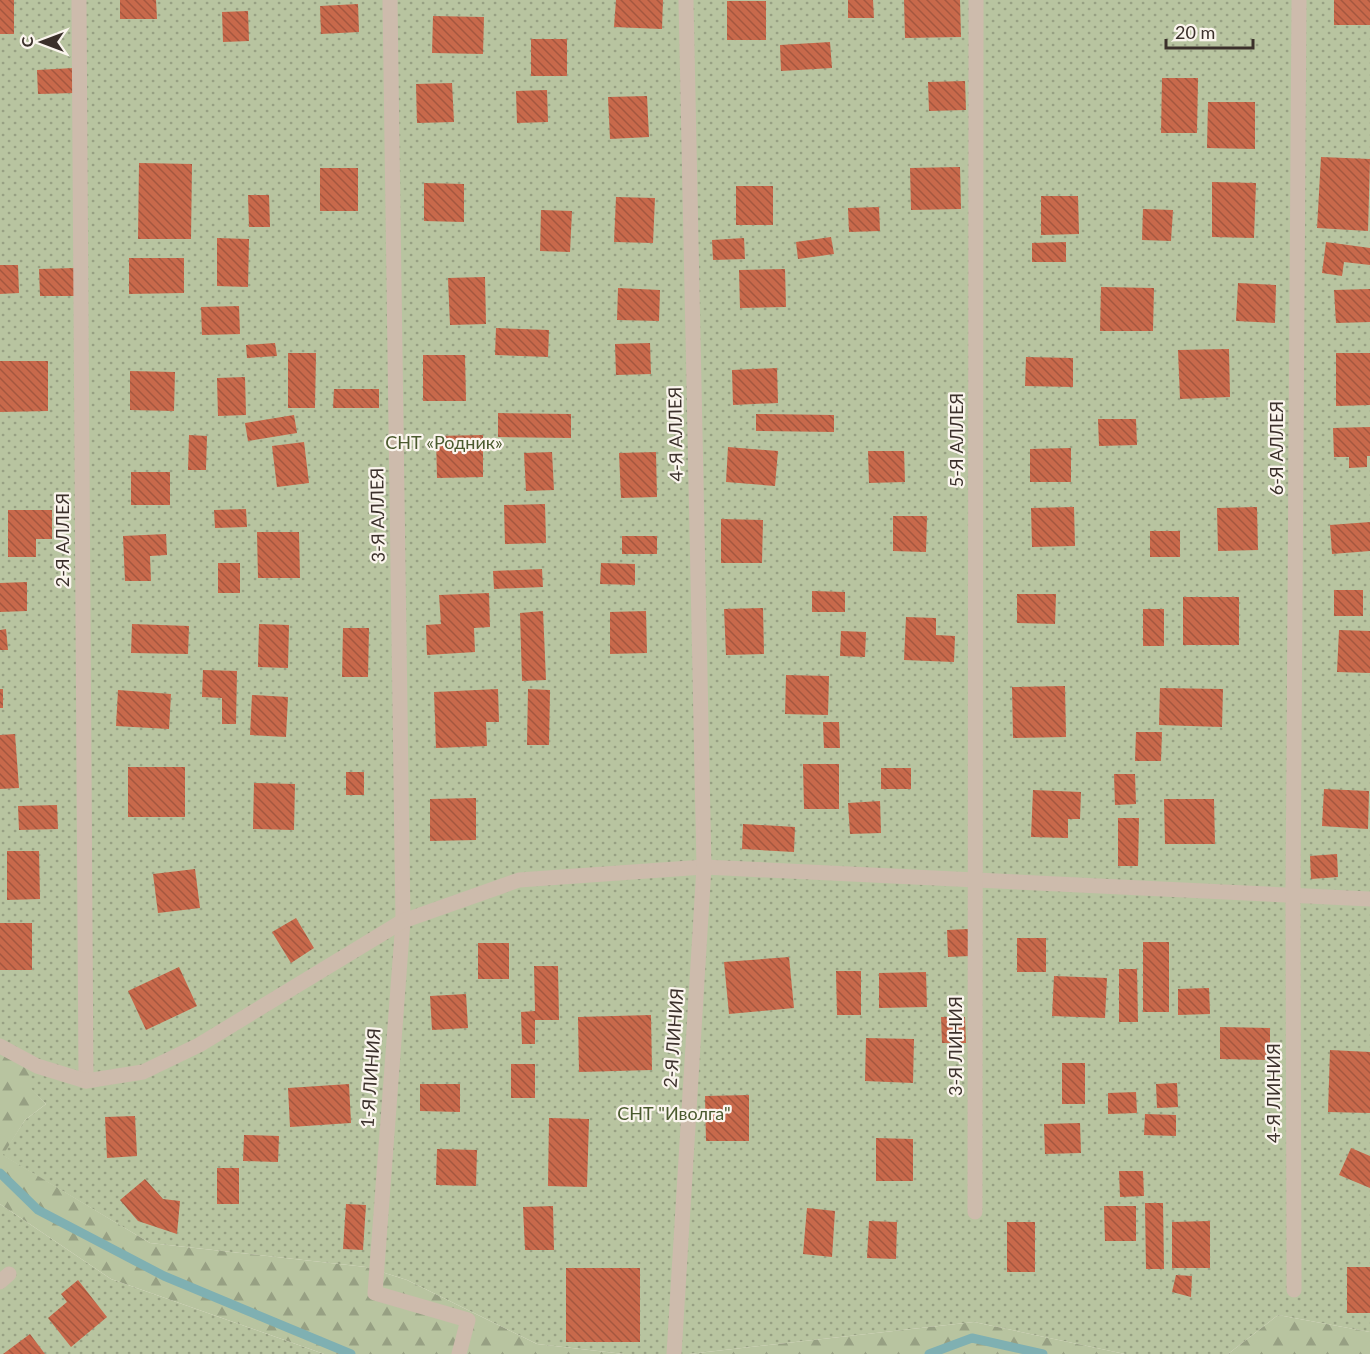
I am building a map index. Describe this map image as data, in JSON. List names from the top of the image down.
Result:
{
  "streets": {
    "street": [
      "4-Я АЛЛЕЯ",
      "5-Я АЛЛЕЯ",
      "6-Я АЛЛЕЯ",
      "3-Я АЛЛЕЯ",
      "2-Я АЛЛЕЯ",
      "2-Я ЛИНИЯ",
      "3-Я ЛИНИЯ",
      "1-Я ЛИНИЯ",
      "4-Я ЛИНИЯ"
    ]
  },
  "crossings": [
    ["4-Я АЛЛЕЯ", "2-Я ЛИНИЯ"],
    ["5-Я АЛЛЕЯ", "3-Я ЛИНИЯ"],
    ["6-Я АЛЛЕЯ", "4-Я ЛИНИЯ"],
    ["3-Я АЛЛЕЯ", "1-Я ЛИНИЯ"]
  ],
  "parks": ["СНТ «Родник»", "СНТ \"Иволга\""],
  "scale_bar": "20 m",
  "north": "left"
}
